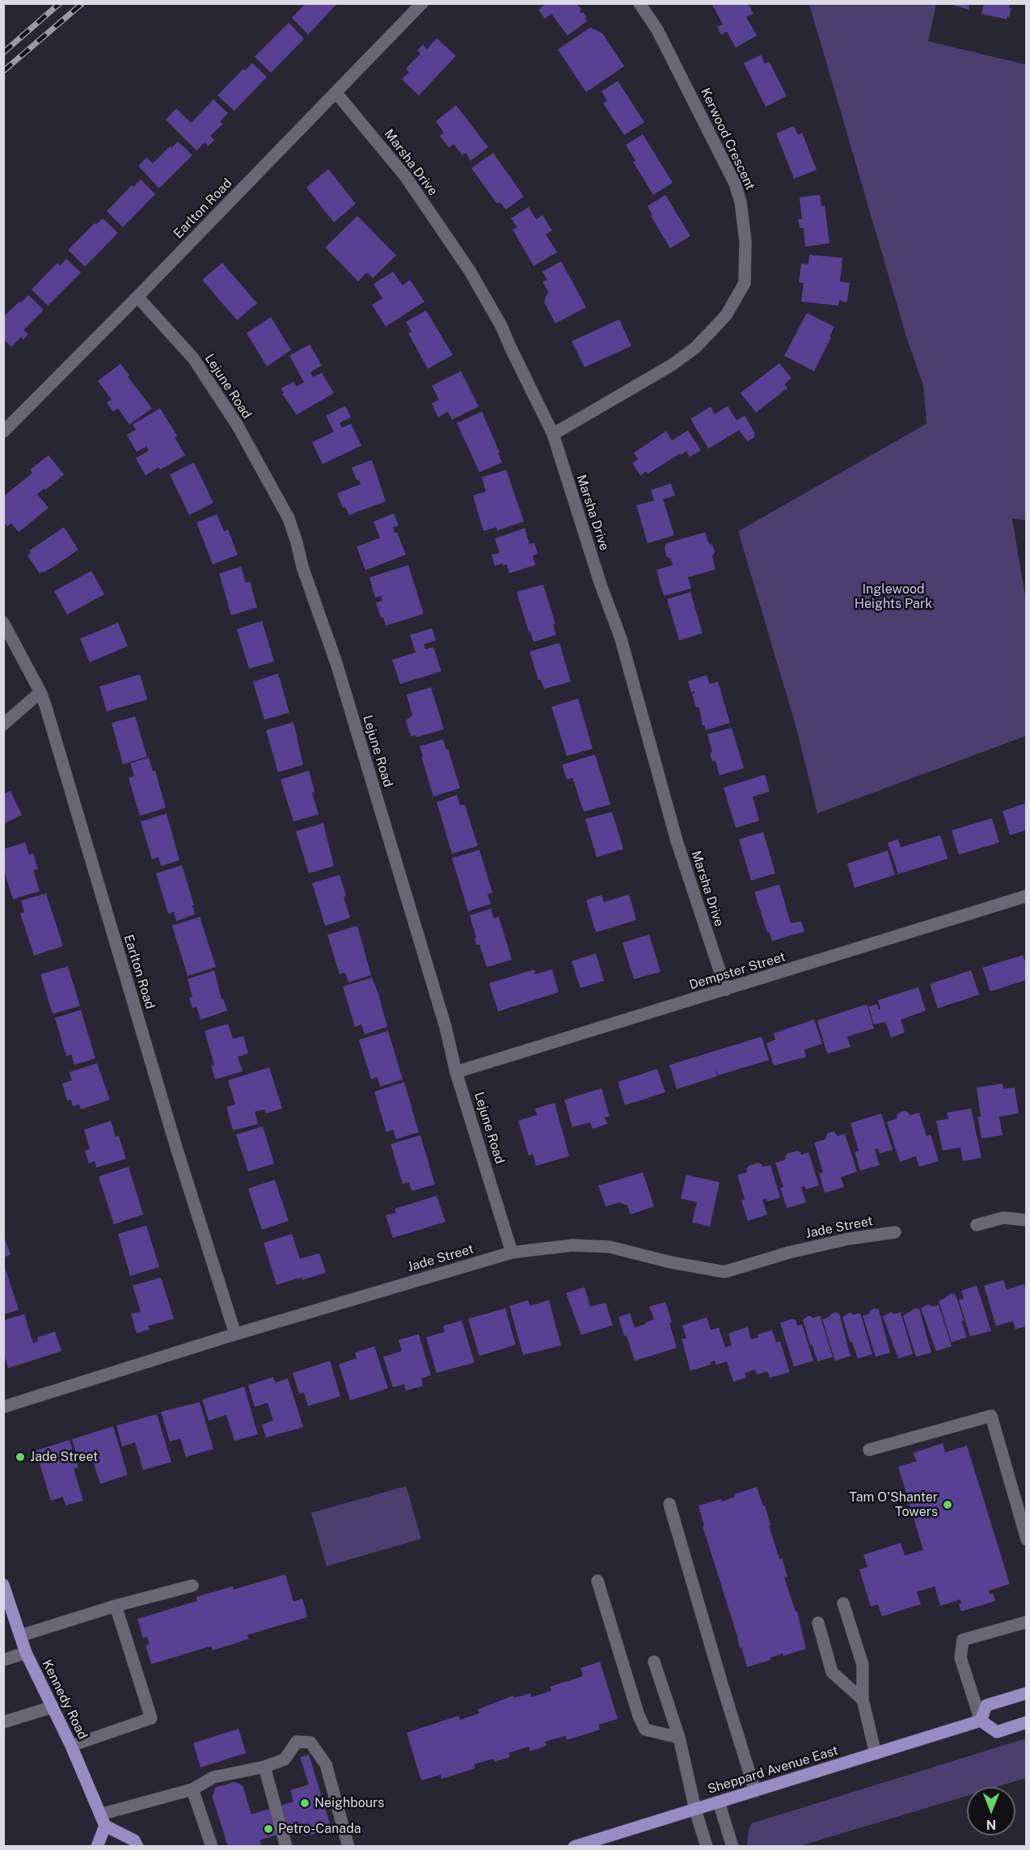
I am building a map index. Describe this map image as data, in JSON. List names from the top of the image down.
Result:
{
  "streets": {
    "main road": ["Kennedy Road", "Sheppard Avenue East"],
    "street": [
      "Kerwood Crescent",
      "Marsha Drive",
      "Earlton Road",
      "Lejune Road",
      "Dempster Street",
      "Jade Street"
    ]
  },
  "crossings": [
    ["Kerwood Crescent", "Marsha Drive"],
    ["Marsha Drive", "Earlton Road"],
    ["Marsha Drive", "Dempster Street"],
    ["Earlton Road", "Lejune Road"],
    ["Earlton Road", "Jade Street"],
    ["Lejune Road", "Dempster Street"],
    ["Lejune Road", "Jade Street"]
  ],
  "parks": ["Inglewood Heights Park"],
  "places": [
    "Jade Street",
    "Tam O'Shanter Towers",
    "Neighbours",
    "Petro-Canada"
  ],
  "north": "bottom"
}
